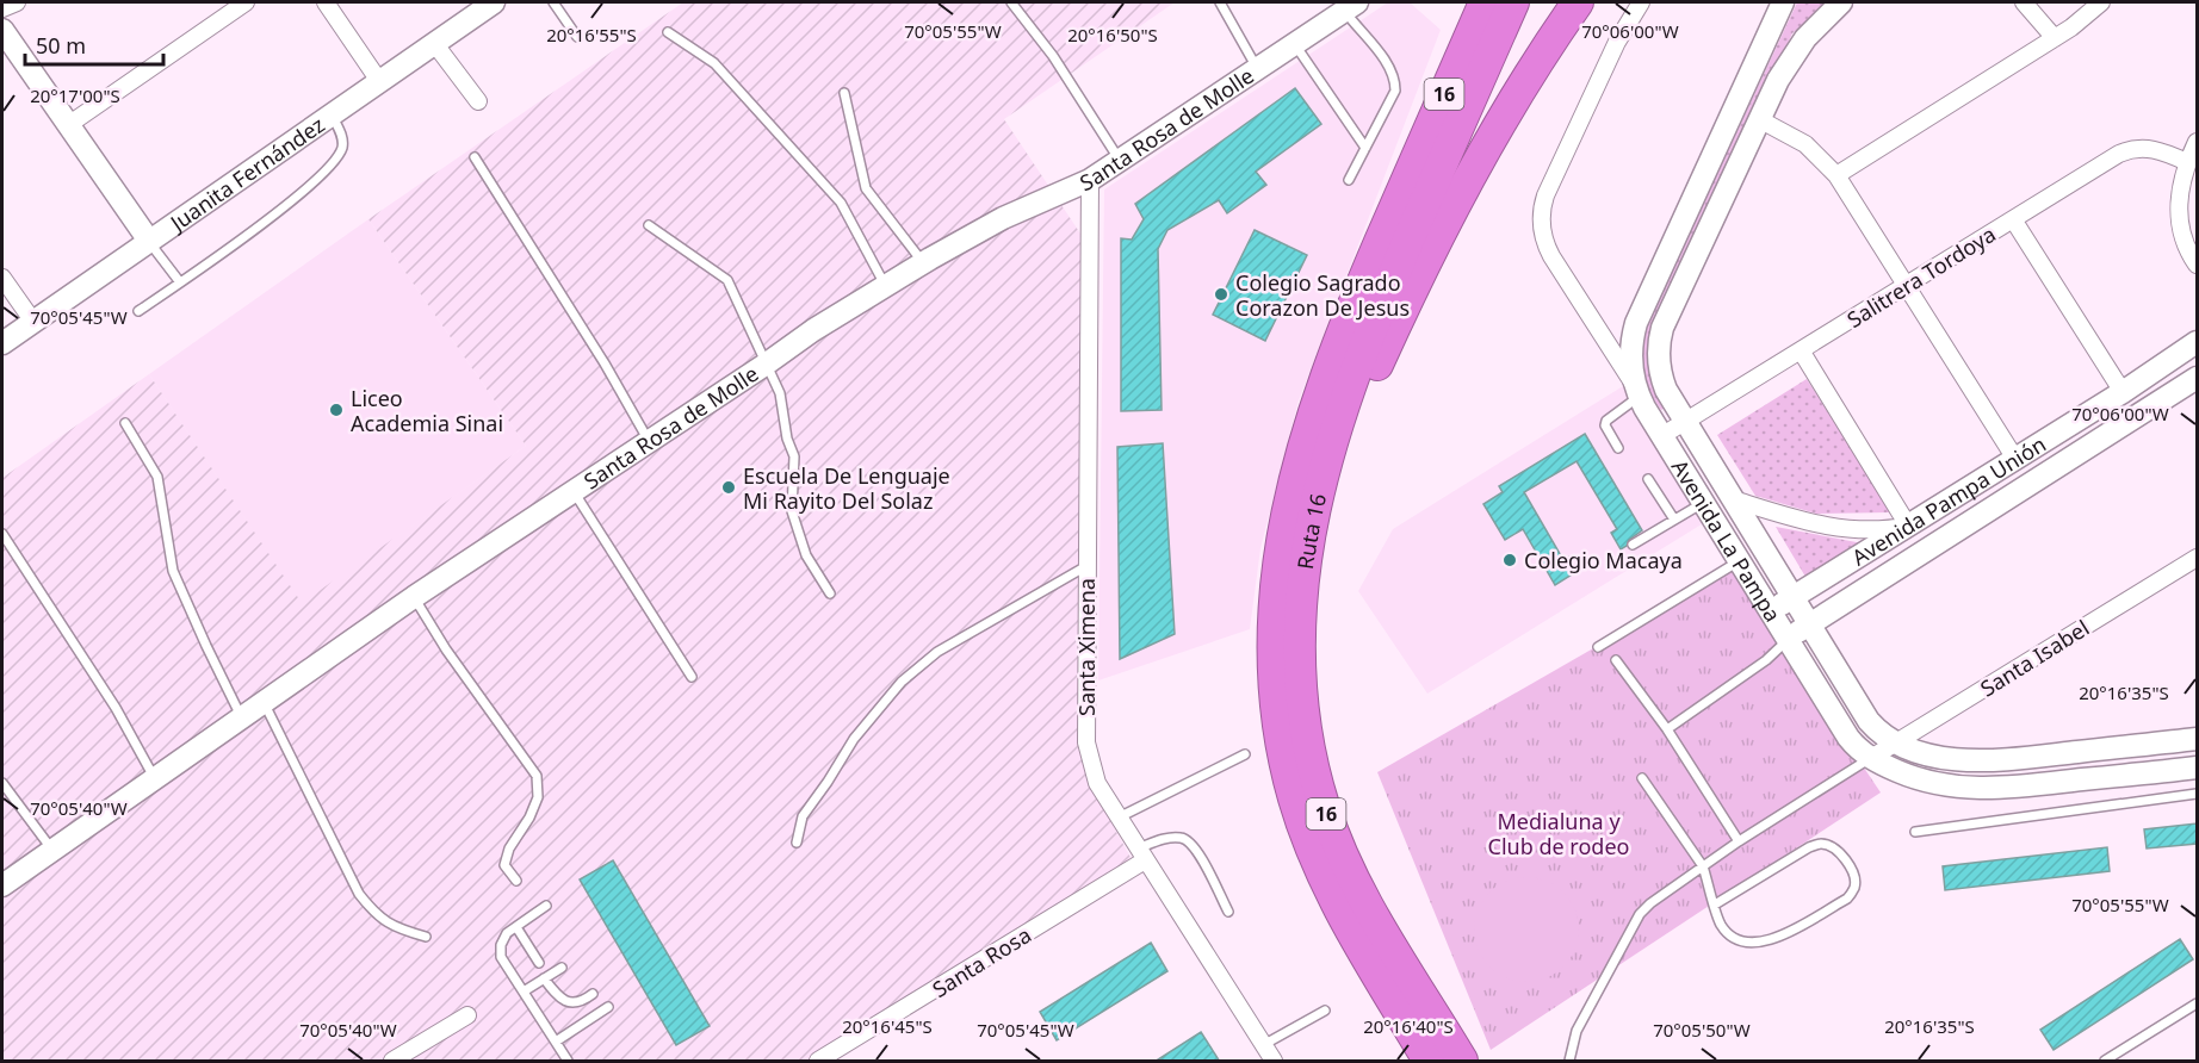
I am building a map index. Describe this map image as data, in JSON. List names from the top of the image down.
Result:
{
  "streets": {
    "highway": ["16", "Ruta 16"],
    "street": [
      "Santa Rosa de Molle",
      "Juanita Fernández",
      "Salitrera Tordoya",
      "Avenida Pampa Unión",
      "Avenida La Pampa",
      "Santa Ximena",
      "Santa Isabel",
      "Santa Rosa"
    ]
  },
  "crossings": [
    ["Santa Rosa de Molle", "Santa Ximena"],
    ["Salitrera Tordoya", "Avenida La Pampa"],
    ["Avenida Pampa Unión", "Avenida La Pampa"],
    ["Avenida La Pampa", "Santa Isabel"],
    ["Santa Ximena", "Santa Rosa"]
  ],
  "parks": ["Medialuna y Club de rodeo"],
  "places": [
    "Colegio Sagrado Corazon De Jesus",
    "Liceo Academia Sinai",
    "Escuela De Lenguaje Mi Rayito Del Solaz",
    "Colegio Macaya"
  ],
  "scale_bar": "50 m",
  "coordinates": [
    "70°06'00\"W",
    "70°05'55\"W",
    "20°16'55\"S",
    "20°16'50\"S",
    "20°17'00\"S",
    "70°05'45\"W",
    "20°16'35\"S",
    "70°05'40\"W",
    "20°16'45\"S",
    "20°16'40\"S",
    "70°05'50\"W"
  ]
}
